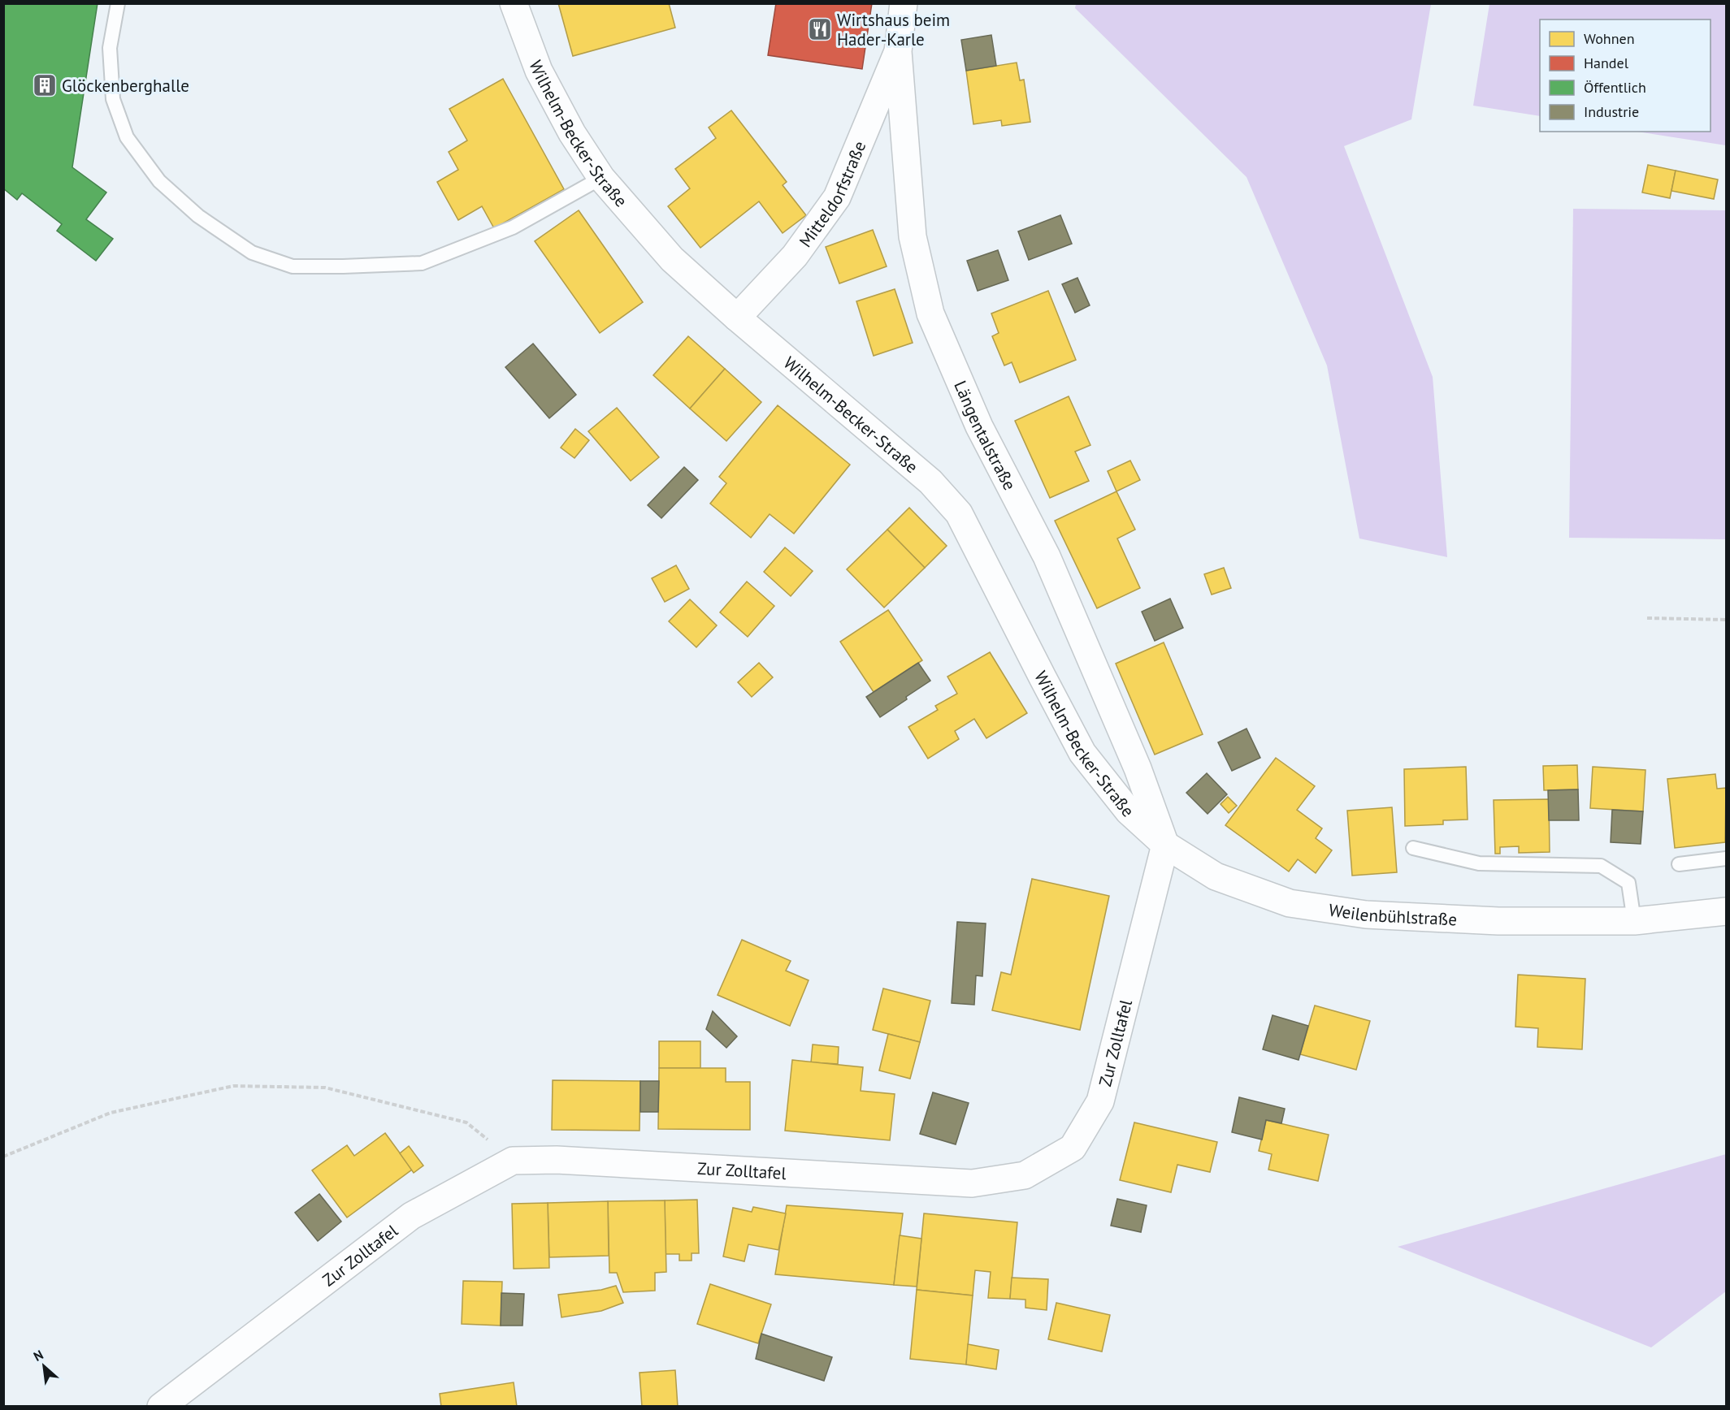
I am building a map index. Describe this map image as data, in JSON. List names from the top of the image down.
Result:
{
  "streets": {
    "street": [
      "Wilhelm-Becker-Straße",
      "Mitteldorfstraße",
      "Längentalstraße",
      "Weilenbühlstraße",
      "Zur Zolltafel"
    ]
  },
  "crossings": [
    ["Wilhelm-Becker-Straße", "Mitteldorfstraße"],
    ["Wilhelm-Becker-Straße", "Längentalstraße"],
    ["Wilhelm-Becker-Straße", "Weilenbühlstraße"],
    ["Wilhelm-Becker-Straße", "Zur Zolltafel"],
    ["Mitteldorfstraße", "Längentalstraße"],
    ["Längentalstraße", "Weilenbühlstraße"],
    ["Längentalstraße", "Zur Zolltafel"],
    ["Weilenbühlstraße", "Zur Zolltafel"]
  ],
  "places": {
    "restaurant": ["Wirtshaus beim Hader-Karle"],
    "building": ["Glöckenberghalle"]
  },
  "legend": [
    "Wohnen",
    "Handel",
    "Öffentlich",
    "Industrie"
  ],
  "north": "top left"
}
